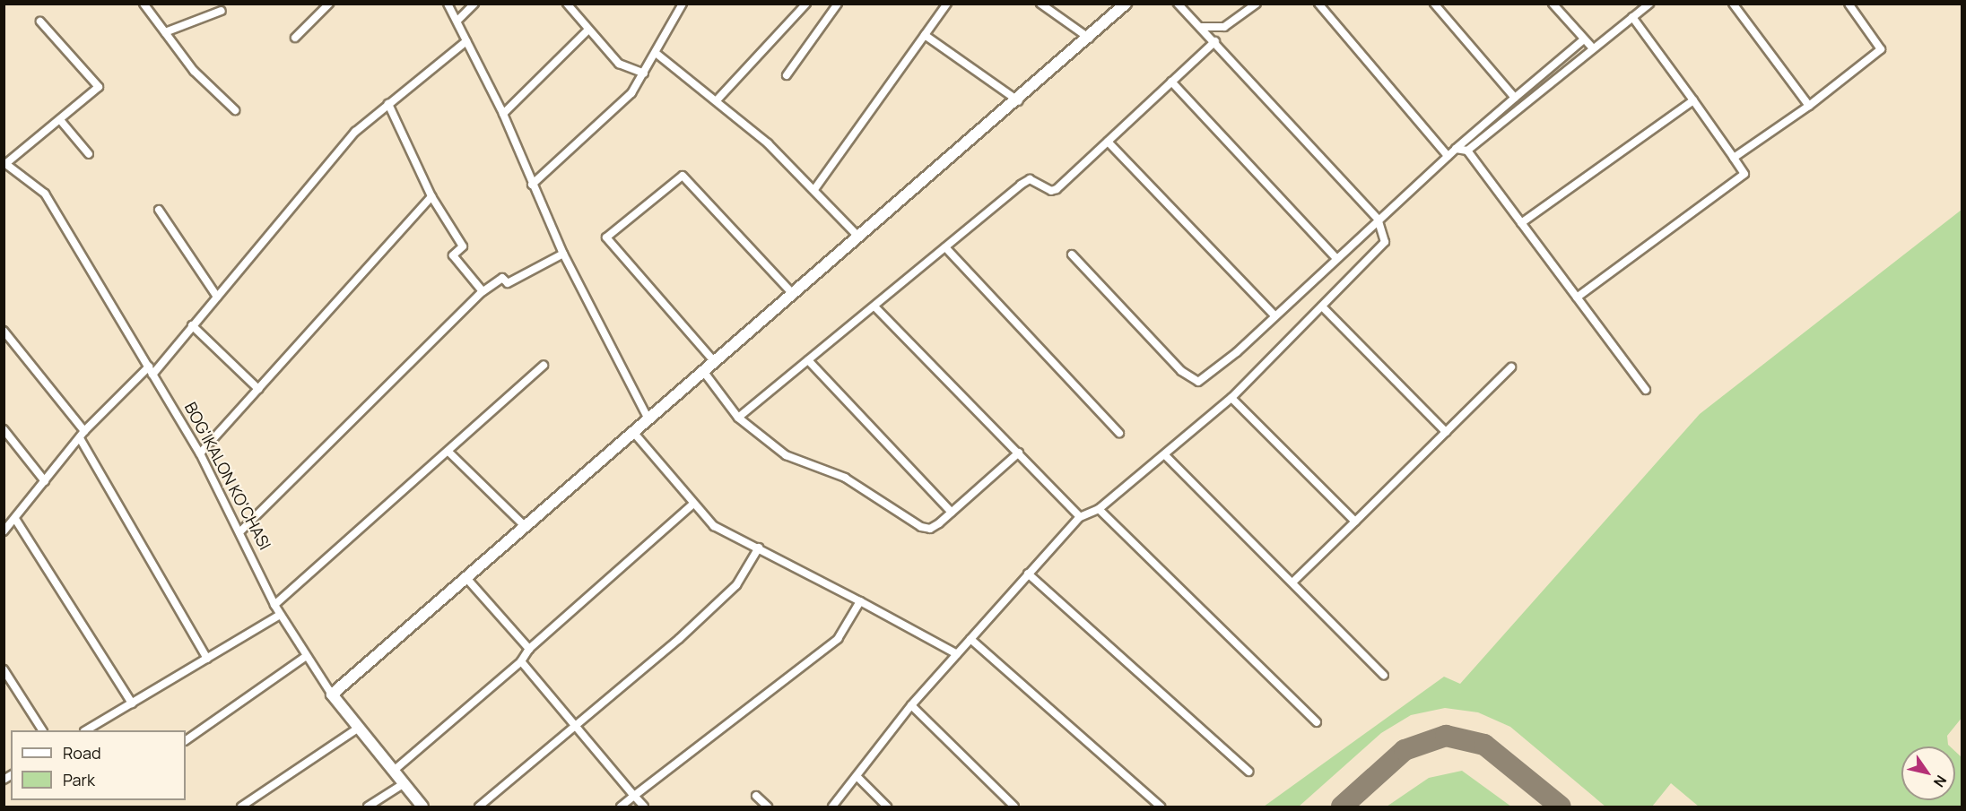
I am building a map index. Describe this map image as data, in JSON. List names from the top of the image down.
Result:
{
  "streets": {
    "street": ["BOG'IKALON KO'CHASI"]
  },
  "legend": ["Road", "Park"],
  "north": "bottom right"
}
